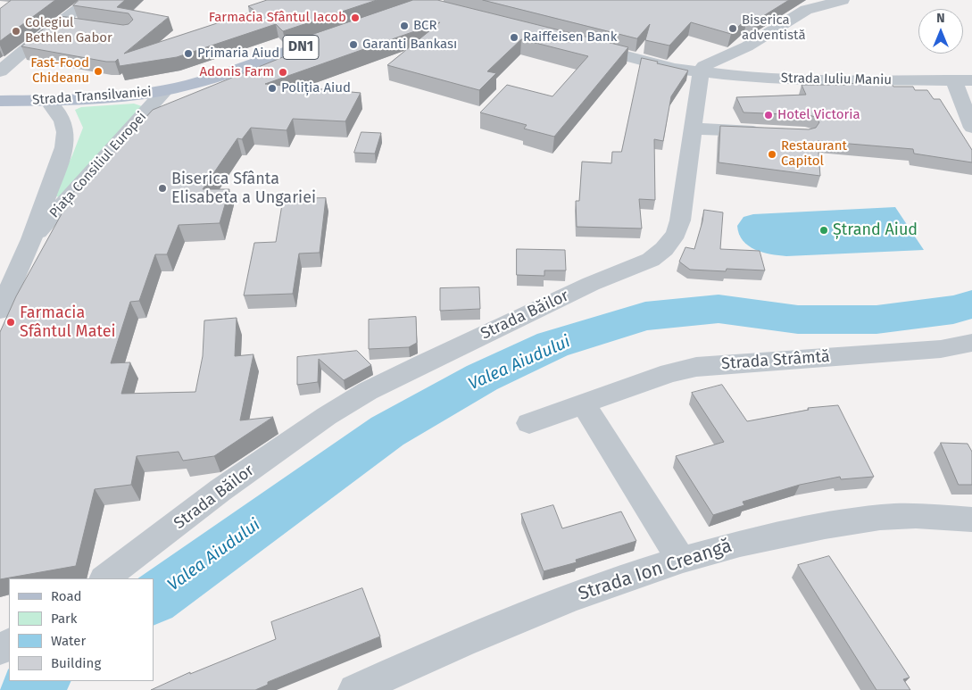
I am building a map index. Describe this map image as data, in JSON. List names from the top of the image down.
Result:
{
  "streets": {
    "main road": ["DN1", "Strada Transilvaniei"],
    "street": [
      "Strada Iuliu Maniu",
      "Piața Consiliul Europei",
      "Strada Băilor",
      "Strada Strâmtă",
      "Strada Ion Creangă"
    ]
  },
  "crossings": [
    ["Strada Iuliu Maniu", "Strada Băilor"],
    ["Strada Transilvaniei", "Piața Consiliul Europei"]
  ],
  "water": ["Valea Aiudului"],
  "places": [
    "Farmacia Sfântul Iacob",
    "BCR",
    "Biserica adventistă",
    "Colegiul Bethlen Gabor",
    "Raiffeisen Bank",
    "Garanti Bankası",
    "Primaria Aiud",
    "Fast-Food Chideanu",
    "Adonis Farm",
    "Poliția Aiud",
    "Hotel Victoria",
    "Restaurant Capitol",
    "Biserica Sfânta Elisabeta a Ungariei",
    "Ștrand Aiud",
    "Farmacia Sfântul Matei"
  ],
  "legend": [
    "Road",
    "Park",
    "Water",
    "Building"
  ],
  "north": "top"
}
